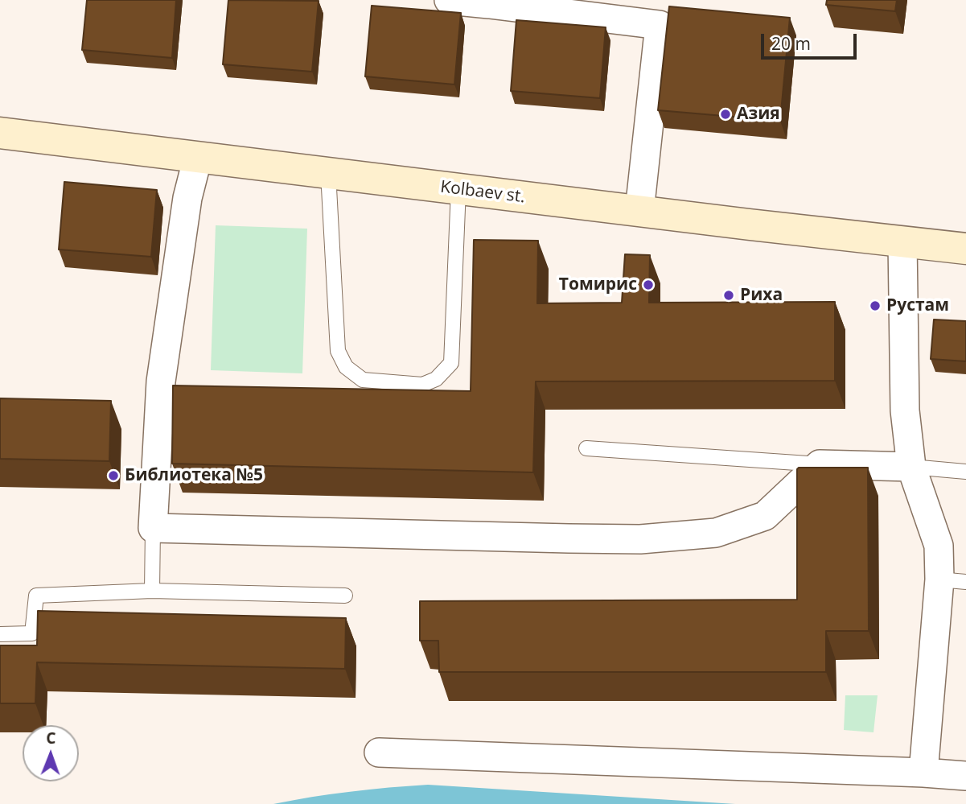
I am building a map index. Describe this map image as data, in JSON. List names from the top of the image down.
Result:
{
  "streets": {
    "main road": ["Kolbaev st."]
  },
  "places": [
    "Азия",
    "Томирис",
    "Риха",
    "Рустам",
    "Библиотека №5"
  ],
  "scale_bar": "20 m",
  "north": "top"
}
